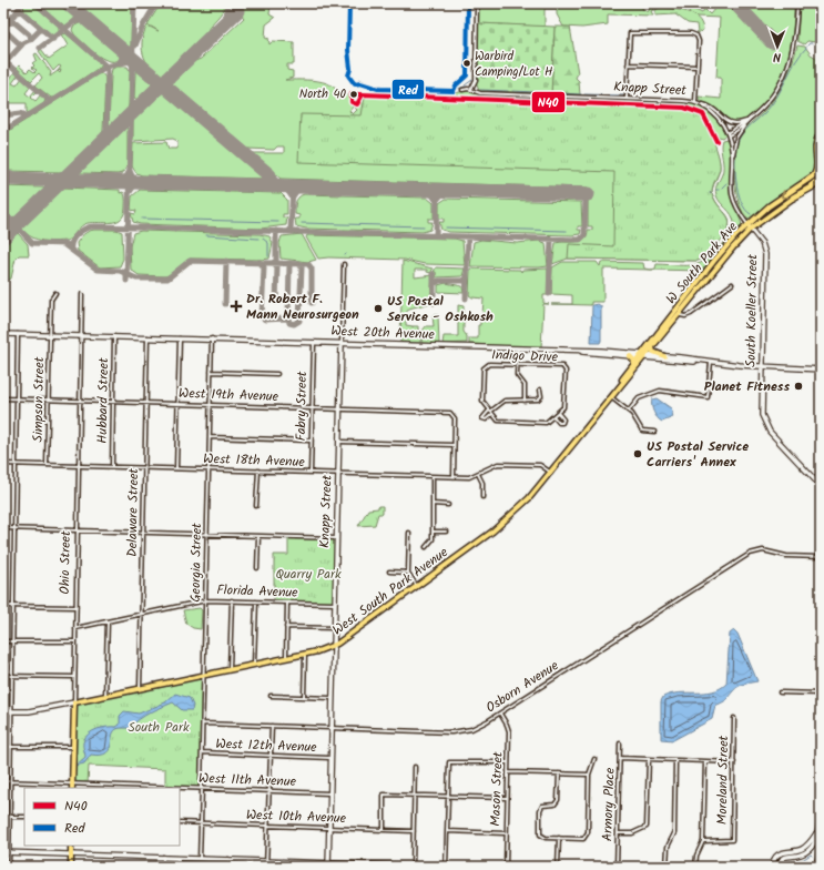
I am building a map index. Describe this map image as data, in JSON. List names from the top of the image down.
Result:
{
  "streets": {
    "main road": [
      "Knapp Street",
      "W South Park Ave",
      "South Koeller Street",
      "West 20th Avenue",
      "Ohio Street",
      "West South Park Avenue"
    ],
    "street": [
      "Indigo Drive",
      "West 19th Avenue",
      "Simpson Street",
      "Hubbard Street",
      "Fabry Street",
      "West 18th Avenue",
      "Delaware Street",
      "Georgia Street",
      "Florida Avenue",
      "Osborn Avenue",
      "West 12th Avenue",
      "West 11th Avenue",
      "Moreland Street",
      "Mason Street",
      "Armory Place",
      "West 10th Avenue"
    ]
  },
  "crossings": [
    ["Knapp Street", "W South Park Ave"],
    ["Knapp Street", "South Koeller Street"],
    ["Knapp Street", "West 20th Avenue"],
    ["Knapp Street", "West 19th Avenue"],
    ["Knapp Street", "West 18th Avenue"],
    ["Knapp Street", "Florida Avenue"],
    ["Knapp Street", "West South Park Avenue"],
    ["Knapp Street", "Osborn Avenue"],
    ["Knapp Street", "West 12th Avenue"],
    ["Knapp Street", "West 11th Avenue"],
    ["Knapp Street", "West 10th Avenue"],
    ["W South Park Ave", "South Koeller Street"],
    ["W South Park Ave", "West South Park Avenue"],
    ["South Koeller Street", "West 20th Avenue"],
    ["West 20th Avenue", "Simpson Street"],
    ["West 20th Avenue", "Hubbard Street"],
    ["West 20th Avenue", "Fabry Street"],
    ["West 20th Avenue", "Delaware Street"],
    ["West 20th Avenue", "Ohio Street"],
    ["West 20th Avenue", "Georgia Street"],
    ["West 20th Avenue", "West South Park Avenue"],
    ["West 19th Avenue", "Simpson Street"],
    ["West 19th Avenue", "Hubbard Street"],
    ["West 19th Avenue", "Fabry Street"],
    ["West 19th Avenue", "Delaware Street"],
    ["West 19th Avenue", "Ohio Street"],
    ["West 19th Avenue", "Georgia Street"],
    ["Simpson Street", "West 18th Avenue"],
    ["Hubbard Street", "West 18th Avenue"],
    ["Fabry Street", "West 18th Avenue"],
    ["West 18th Avenue", "Delaware Street"],
    ["West 18th Avenue", "Ohio Street"],
    ["West 18th Avenue", "Georgia Street"],
    ["West 18th Avenue", "West South Park Avenue"],
    ["Delaware Street", "Florida Avenue"],
    ["Delaware Street", "West South Park Avenue"],
    ["Ohio Street", "Florida Avenue"],
    ["Ohio Street", "West South Park Avenue"],
    ["Ohio Street", "West 11th Avenue"],
    ["Georgia Street", "Florida Avenue"],
    ["Georgia Street", "West South Park Avenue"],
    ["Georgia Street", "Osborn Avenue"],
    ["Georgia Street", "West 12th Avenue"],
    ["Georgia Street", "West 11th Avenue"],
    ["Georgia Street", "West 10th Avenue"],
    ["Osborn Avenue", "Mason Street"]
  ],
  "parks": ["Quarry Park", "South Park"],
  "places": {
    "other": [
      "Warbird Camping/Lot H",
      "North 40",
      "US Postal Service - Oshkosh",
      "Planet Fitness",
      "US Postal Service Carriers' Annex"
    ],
    "health": ["Dr. Robert F. Mann Neurosurgeon"]
  },
  "lines": ["transit line Red", "transit line N40"],
  "legend": ["N40", "Red"],
  "north": "bottom"
}
